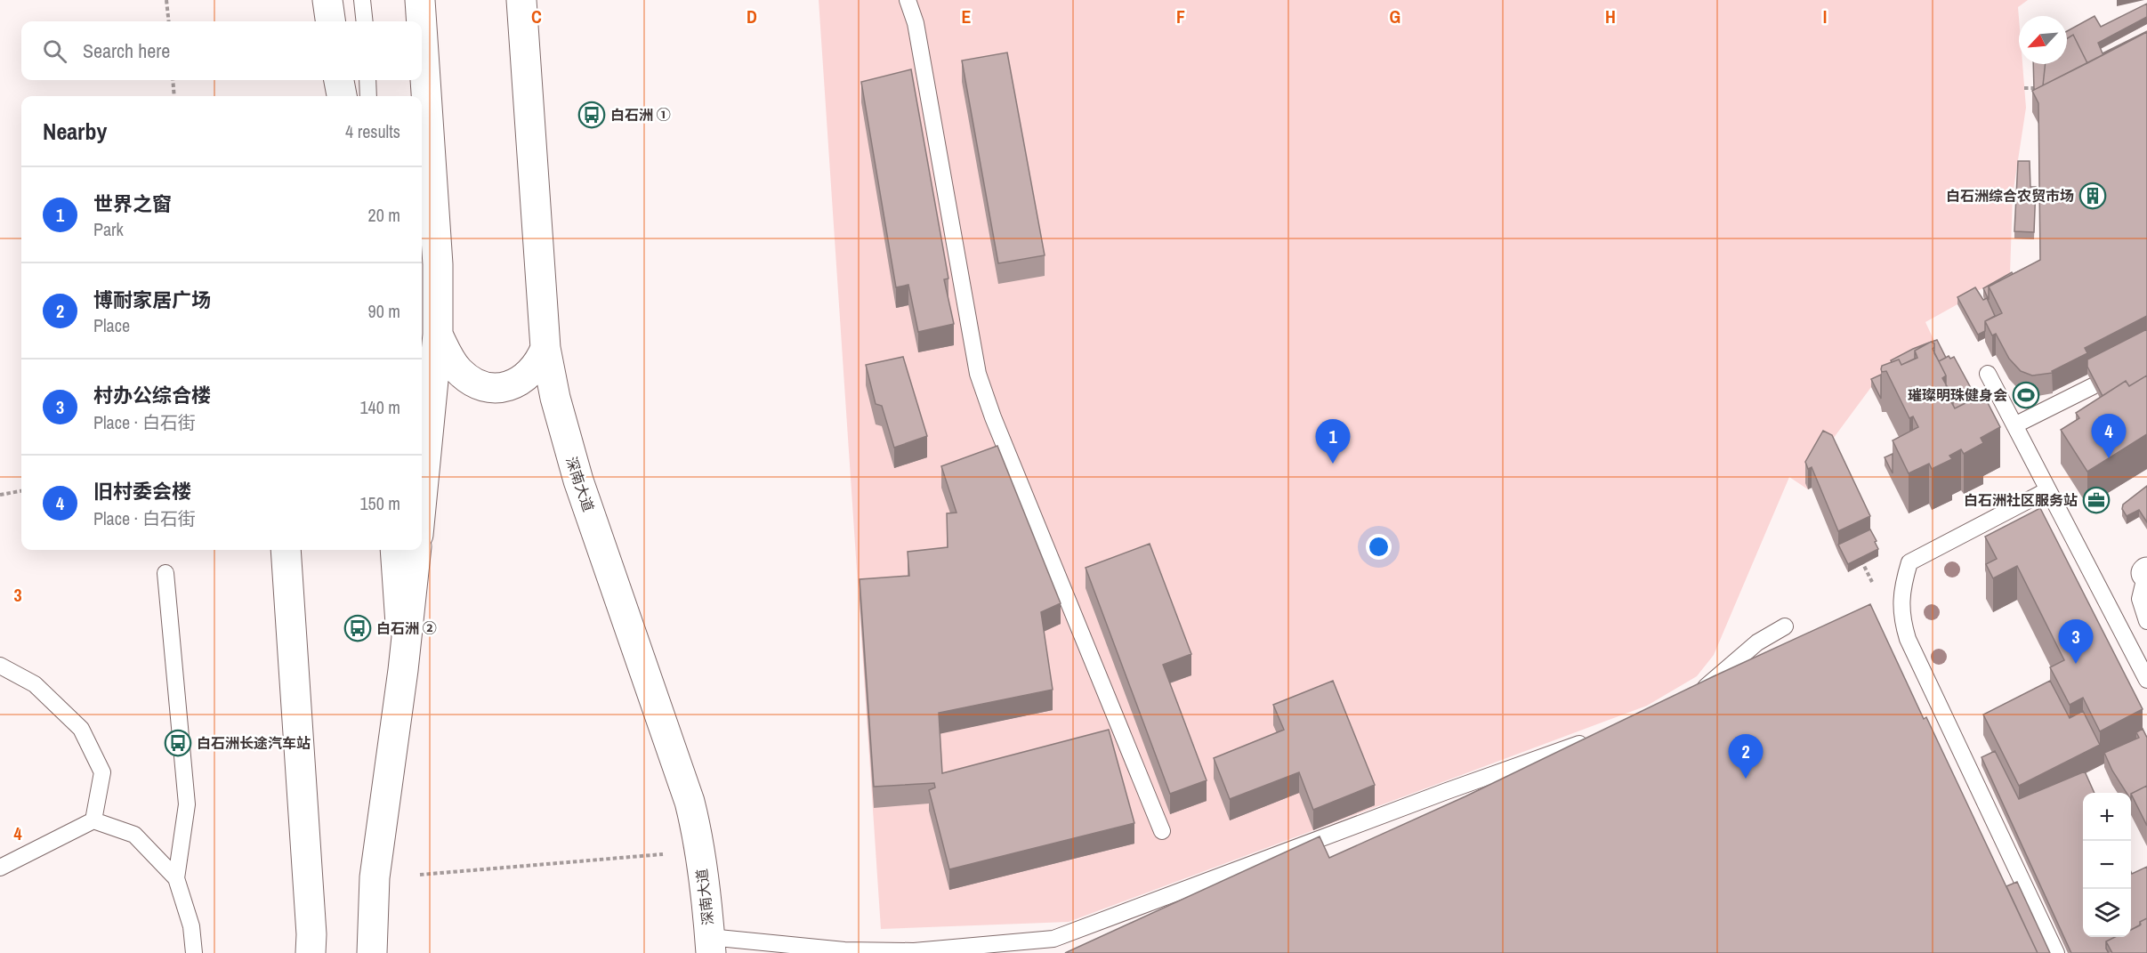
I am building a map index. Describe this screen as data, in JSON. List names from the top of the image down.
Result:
{
  "streets": {
    "main road": ["深南大道"]
  },
  "places": {
    "bus stop": ["白石洲 ①", "白石洲 ②", "白石洲长途汽车站"],
    "building": ["白石洲综合农贸市场"],
    "sports": ["璀璨明珠健身会"],
    "office": ["白石洲社区服务站"]
  },
  "north": "bottom left",
  "page": {
    "search": "Search here",
    "heading": ["Nearby", "4 results"],
    "list": [
      {
        "mark": "1",
        "name": "世界之窗",
        "note": "Park",
        "value": "20 m"
      },
      {
        "mark": "2",
        "name": "博耐家居广场",
        "note": "Place",
        "value": "90 m"
      },
      {
        "mark": "3",
        "name": "村办公综合楼",
        "note": "Place · 白石街",
        "value": "140 m"
      },
      {
        "mark": "4",
        "name": "旧村委会楼",
        "note": "Place · 白石街",
        "value": "150 m"
      }
    ],
    "pins": [
      "4",
      "1",
      "3",
      "2"
    ],
    "map_buttons": ["+", "−"]
  },
  "grid": {
    "columns": [
      "C",
      "D",
      "E",
      "F",
      "G",
      "H",
      "I"
    ],
    "rows": ["3", "4"]
  }
}
